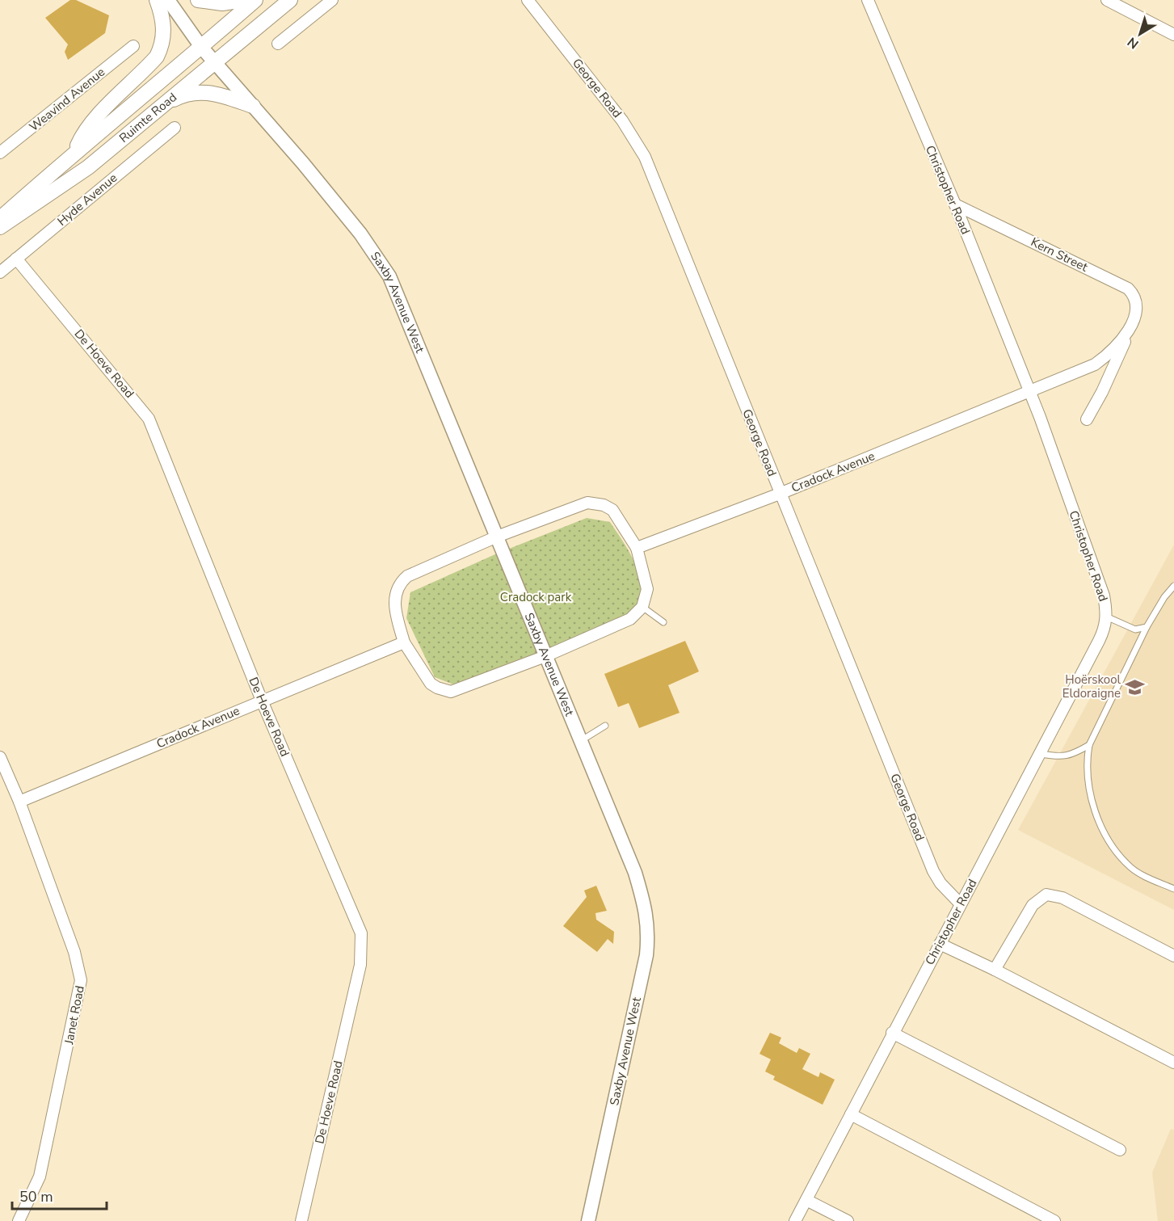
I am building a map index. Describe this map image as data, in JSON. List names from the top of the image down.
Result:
{
  "streets": {
    "main road": ["Ruimte Road"],
    "street": [
      "George Road",
      "Weavind Avenue",
      "Christopher Road",
      "Hyde Avenue",
      "Kern Street",
      "Saxby Avenue West",
      "De Hoeve Road",
      "Cradock Avenue",
      "Janet Road"
    ]
  },
  "crossings": [
    ["George Road", "Christopher Road"],
    ["George Road", "Cradock Avenue"],
    ["Ruimte Road", "Saxby Avenue West"],
    ["Christopher Road", "Kern Street"],
    ["Christopher Road", "Cradock Avenue"],
    ["Hyde Avenue", "De Hoeve Road"],
    ["Kern Street", "Cradock Avenue"],
    ["De Hoeve Road", "Cradock Avenue"],
    ["Cradock Avenue", "Janet Road"]
  ],
  "parks": ["Cradock park"],
  "places": {
    "school or university": ["Hoërskool Eldoraigne"]
  },
  "scale_bar": "50 m",
  "north": "bottom left"
}
